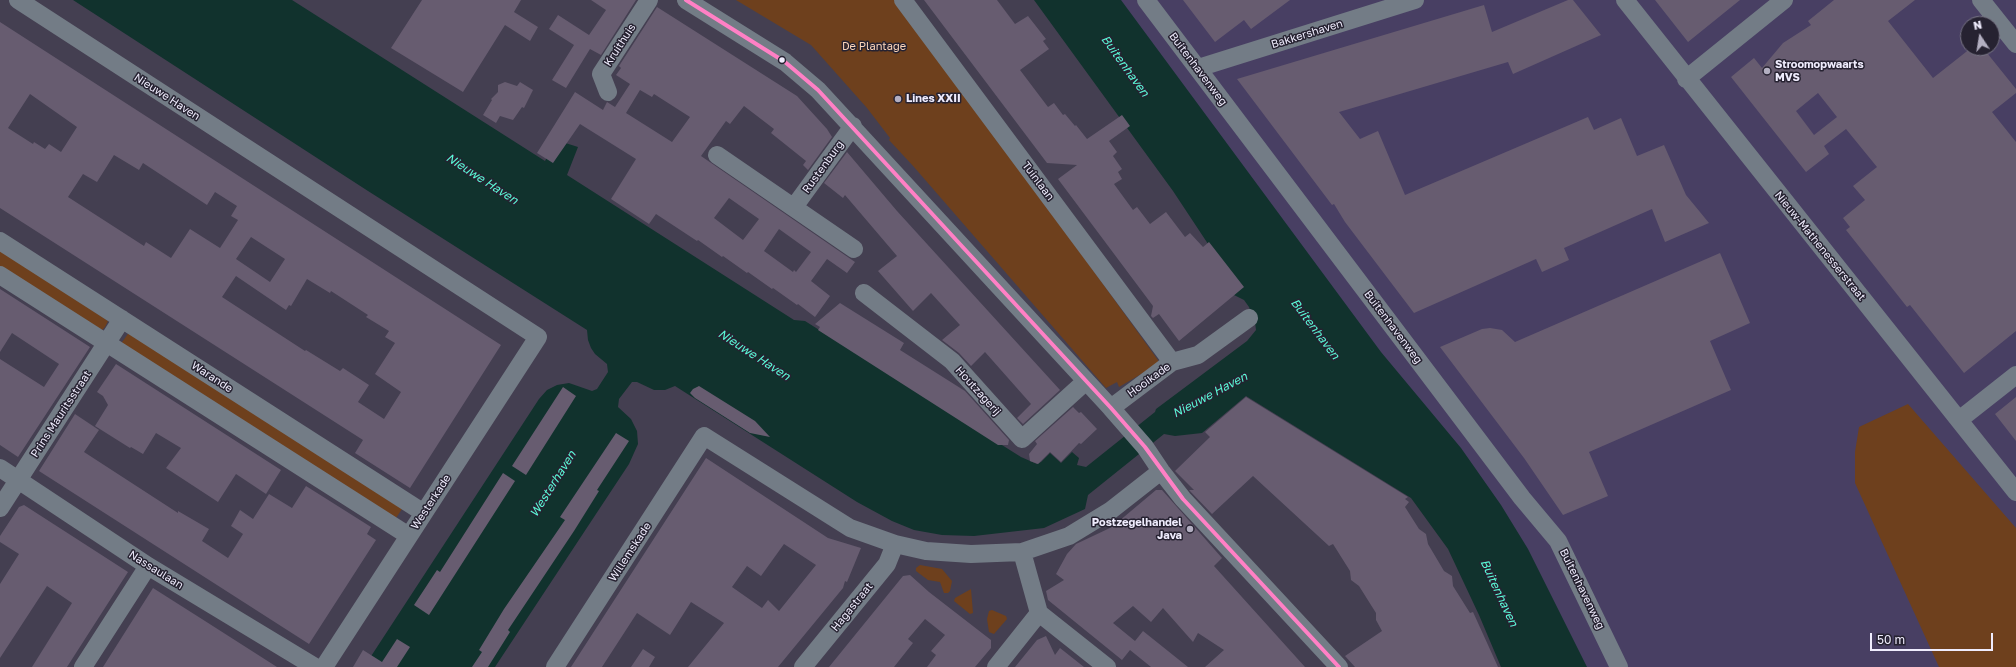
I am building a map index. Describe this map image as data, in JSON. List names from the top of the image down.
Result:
{
  "streets": {
    "street": [
      "Bakkershaven",
      "Kruithuis",
      "Buitenhavenweg",
      "Nieuwe Haven",
      "Rustenburg",
      "Tuinlaan",
      "Nieuw-Mathenesserstraat",
      "Warande",
      "Hooikade",
      "Houtzagerij",
      "Prins Mauritsstraat",
      "Westerkade",
      "Willemskade",
      "Nassaulaan",
      "Hagastraat"
    ]
  },
  "crossings": [
    ["Bakkershaven", "Buitenhavenweg"],
    ["Nieuwe Haven", "Westerkade"],
    ["Tuinlaan", "Hooikade"],
    ["Warande", "Prins Mauritsstraat"],
    ["Warande", "Westerkade"],
    ["Prins Mauritsstraat", "Nassaulaan"],
    ["Willemskade", "Hagastraat"]
  ],
  "water": ["Buitenhaven", "Nieuwe Haven", "Westerhaven"],
  "parks": ["De Plantage"],
  "places": ["Stroomopwaarts MVS", "Lines XXII", "Postzegelhandel Java"],
  "scale_bar": "50 m",
  "north": "top"
}
